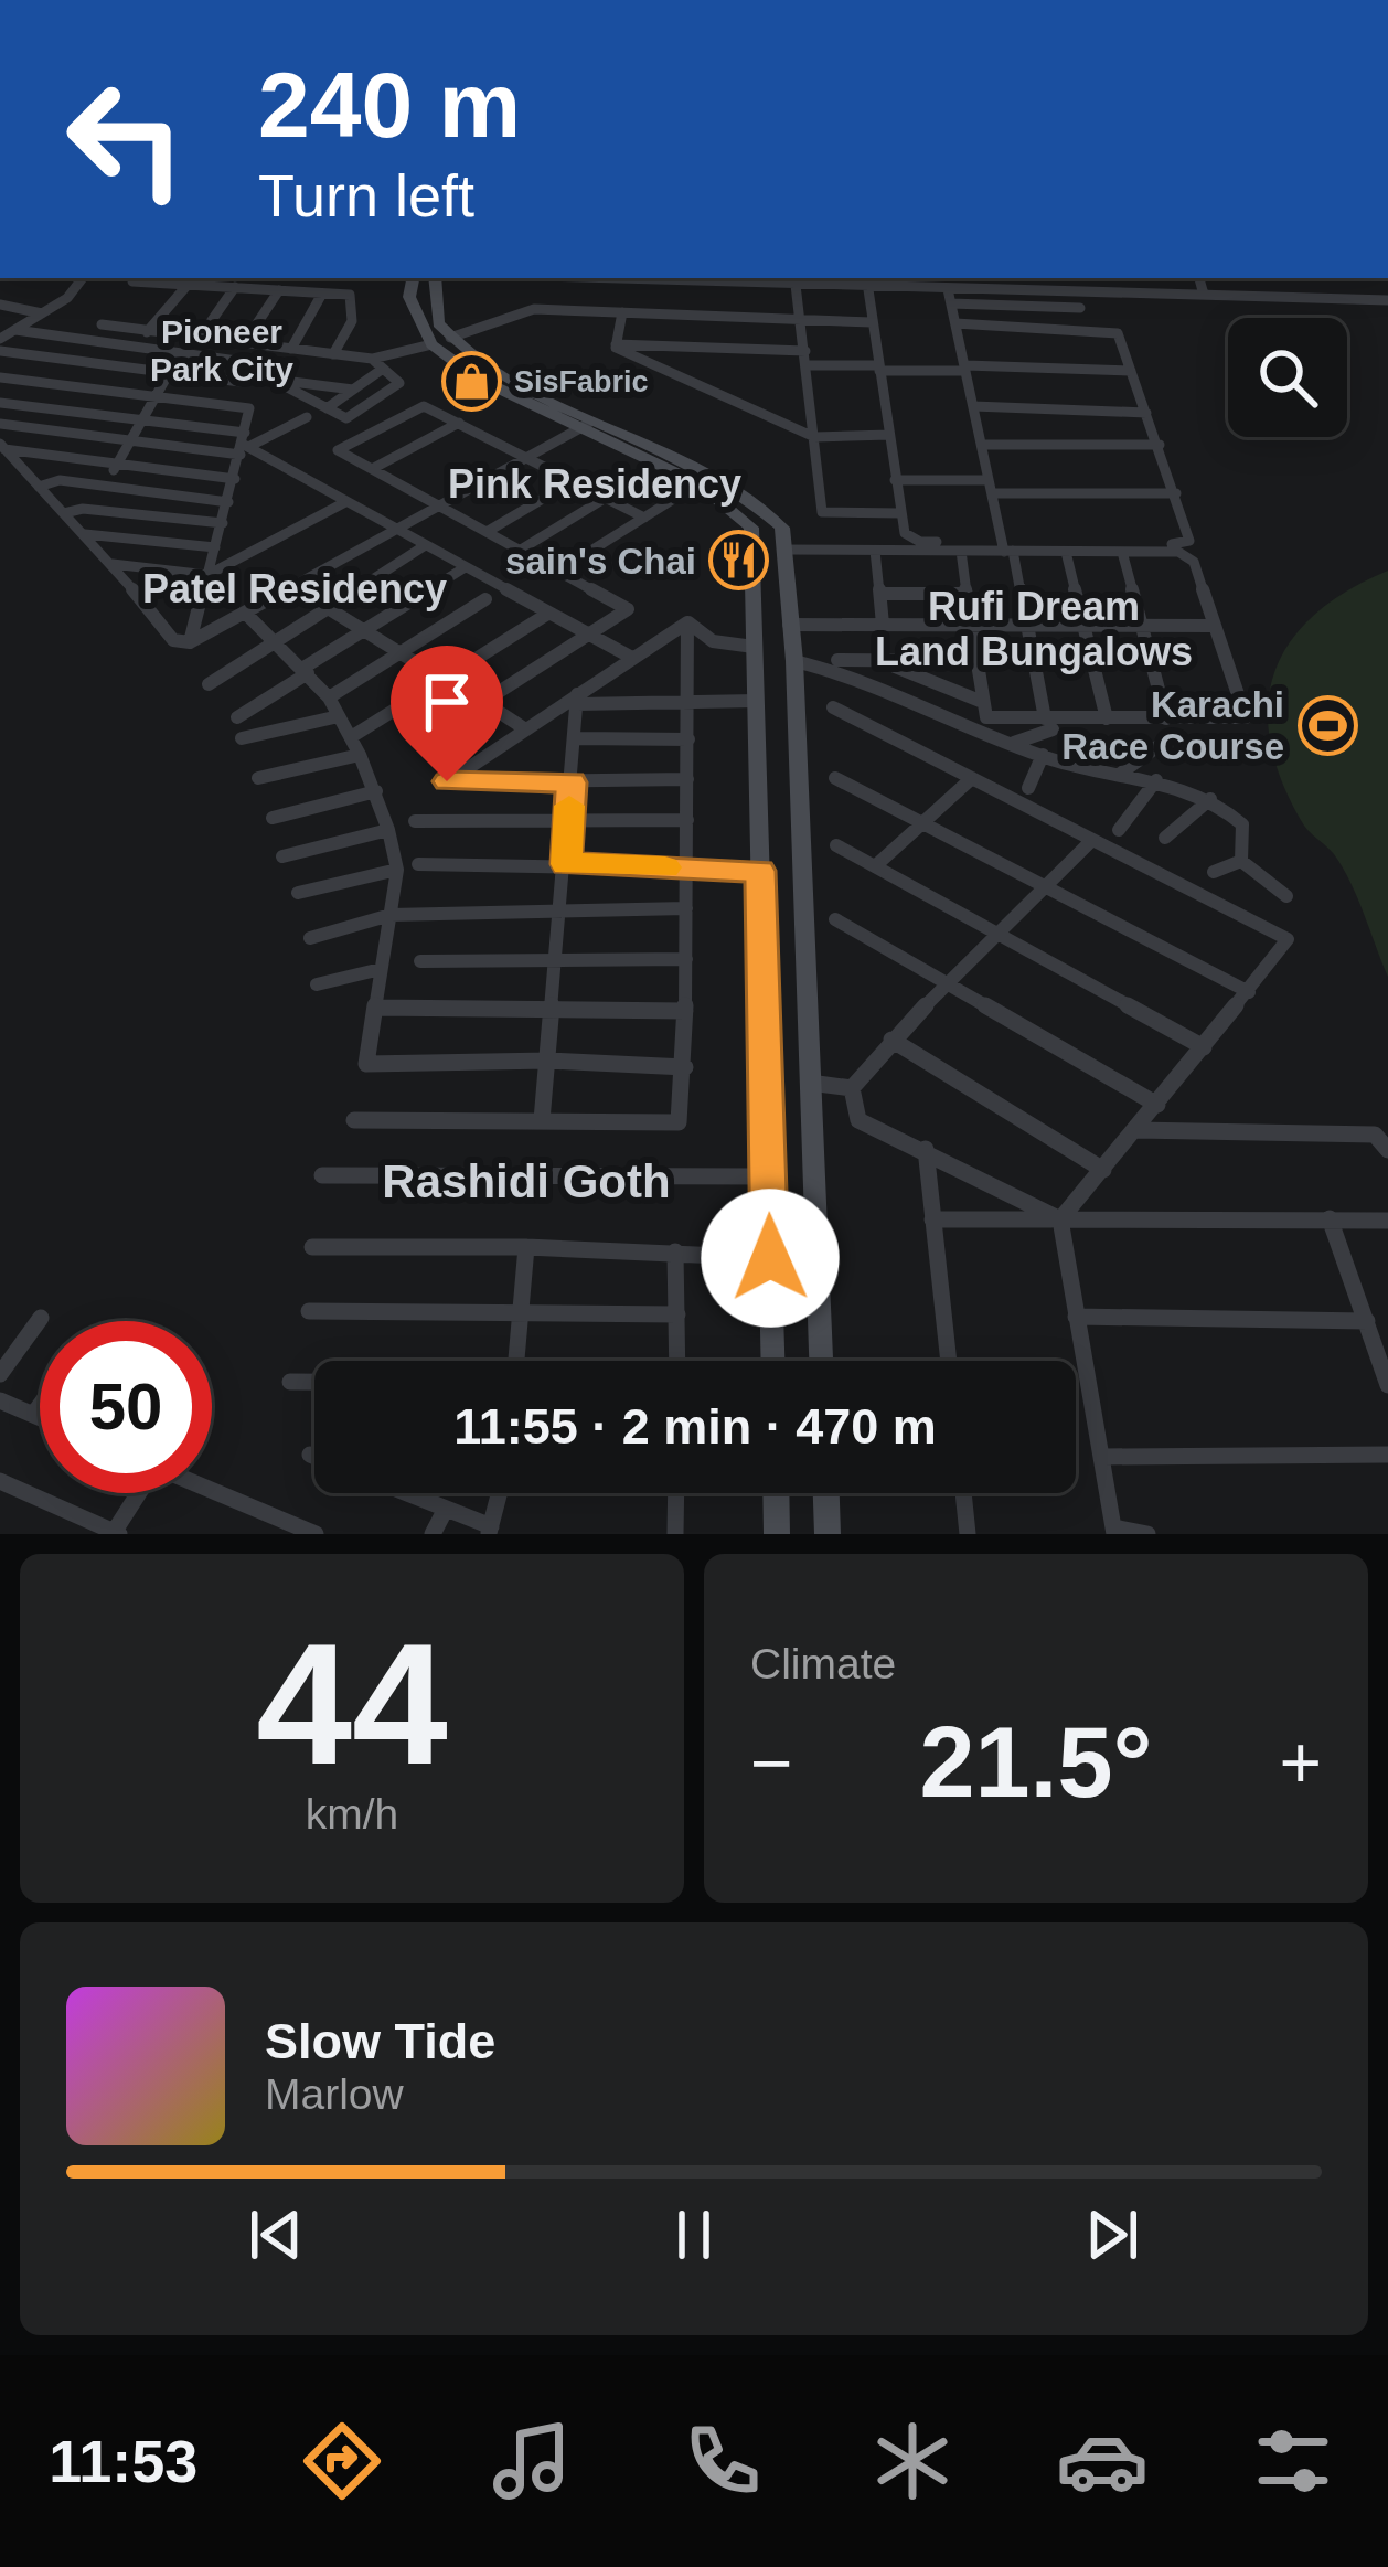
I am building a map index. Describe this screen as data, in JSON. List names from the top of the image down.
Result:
{
  "districts": [
    "Pioneer Park City",
    "Pink Residency",
    "Patel Residency",
    "Rufi Dream Land Bungalows",
    "Rashidi Goth"
  ],
  "places": {
    "shop": ["SisFabric"],
    "restaurant": ["sain's Chai"],
    "sports": ["Karachi Race Course"]
  },
  "page": {
    "turn": ["240 m", "Turn left"],
    "limit": "50",
    "trip": "11:55 · 2 min · 470 m",
    "tile": [
      ["44", "km/h"],
      "Climate"
    ],
    "heat": ["−", "21.5°", "+"],
    "song": ["Slow Tide", "Marlow"],
    "tabs": "11:53"
  }
}
